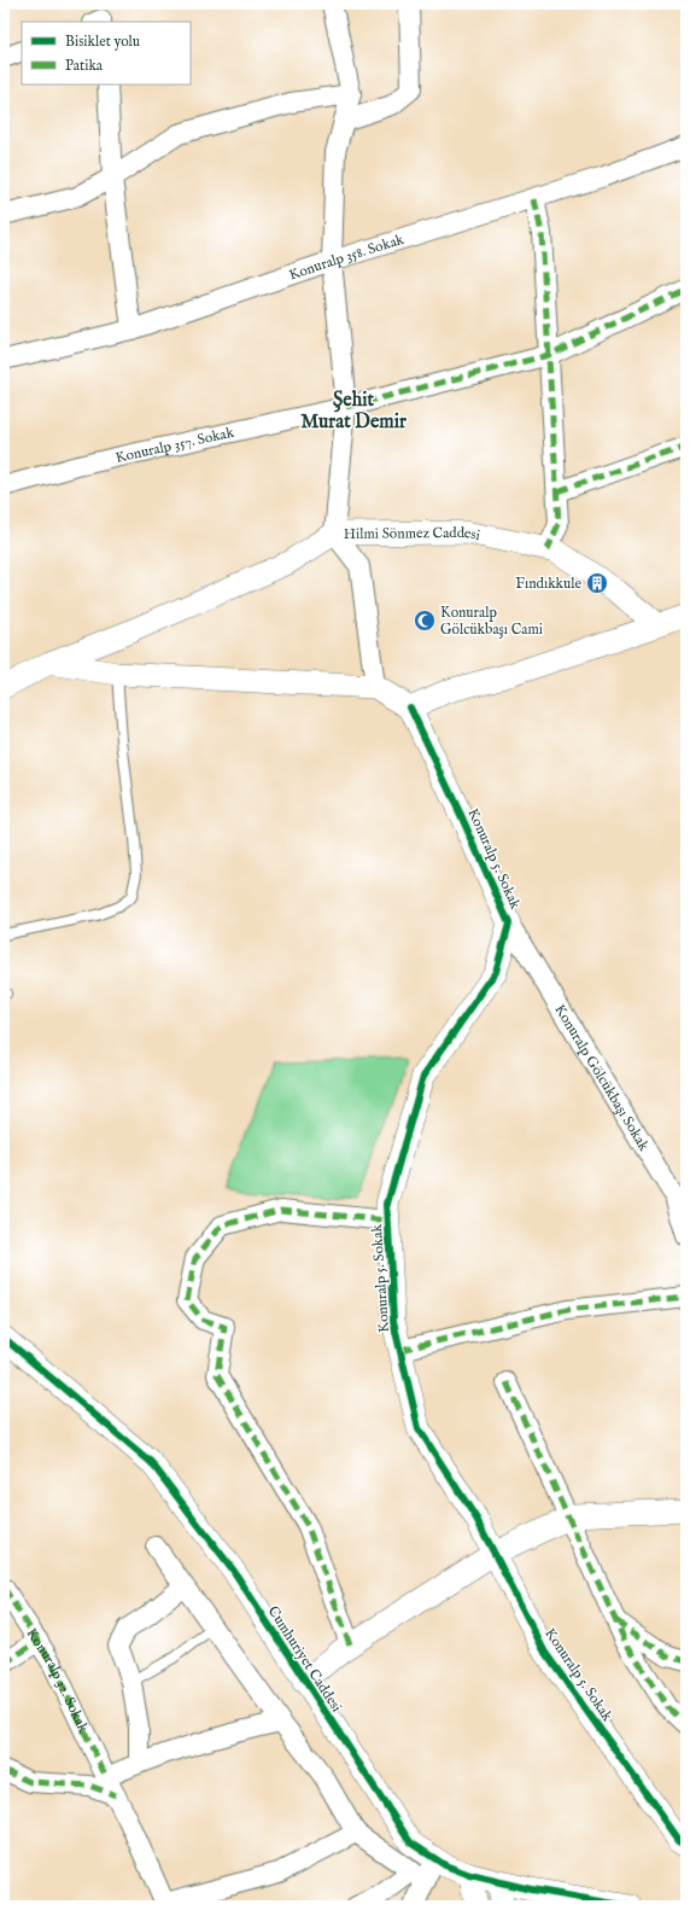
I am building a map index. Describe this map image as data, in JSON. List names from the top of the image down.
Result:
{
  "streets": {
    "street": [
      "Konuralp 358. Sokak",
      "Konuralp 357. Sokak",
      "Hilmi Sönmez Caddesi",
      "Konuralp 5. Sokak",
      "Konuralp Gölcükbaşı Sokak",
      "Cumhuriyet Caddesi",
      "Konuralp 32. Sokak"
    ]
  },
  "crossings": [
    ["Konuralp 5. Sokak", "Konuralp Gölcükbaşı Sokak"]
  ],
  "districts": ["Şehit Murat Demir"],
  "places": {
    "building": ["Fındıkkule"],
    "mosque": ["Konuralp Gölcükbaşı Cami"]
  },
  "legend": ["Bisiklet yolu", "Patika"]
}
